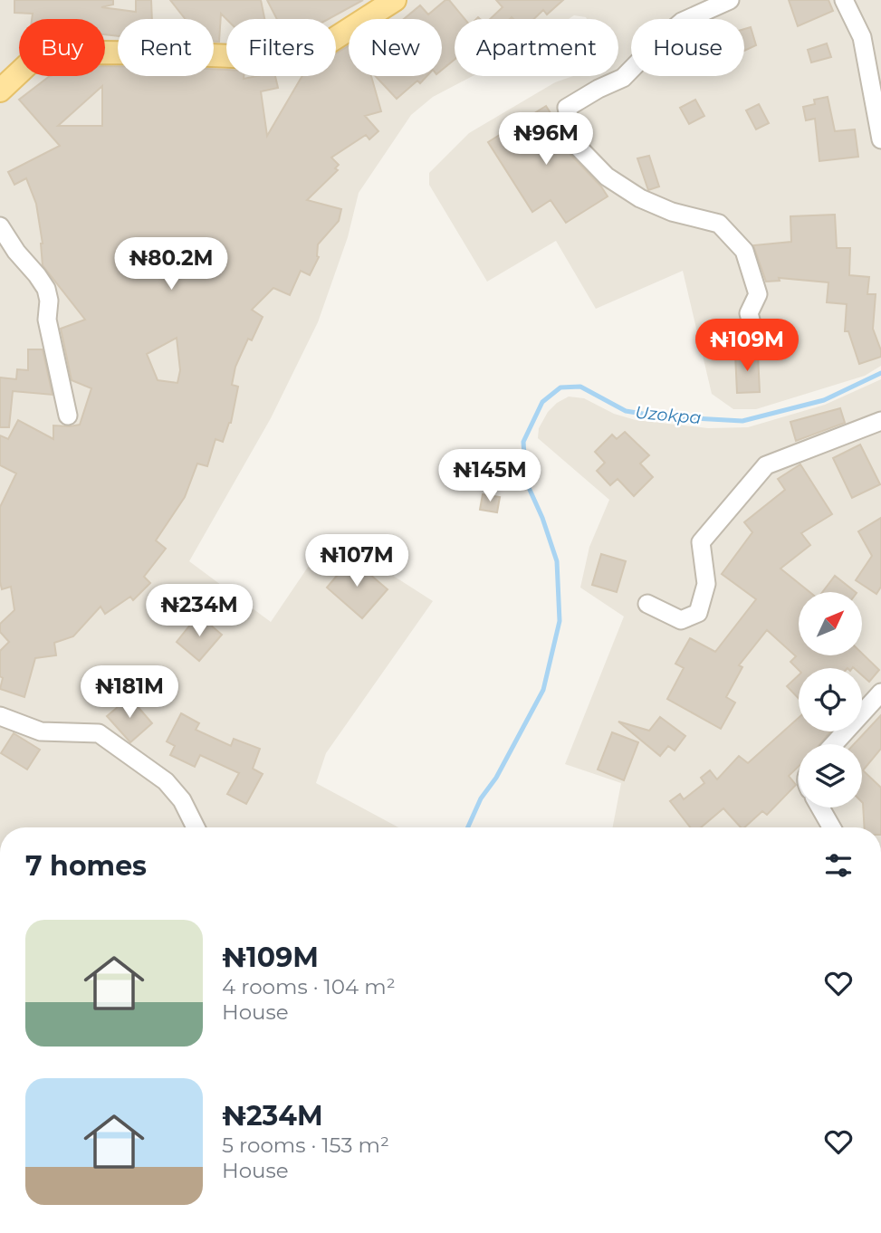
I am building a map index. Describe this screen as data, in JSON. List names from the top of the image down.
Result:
{
  "water": ["Uzokpa"],
  "north": "top right",
  "page": {
    "chip": [
      "Buy",
      "Rent",
      "Filters",
      "New",
      "Apartment",
      "House"
    ],
    "price": [
      "₦96M",
      "₦80.2M",
      "₦109M",
      "₦145M",
      "₦107M",
      "₦234M",
      "₦181M"
    ],
    "heading": "7 homes",
    "list": [
      {
        "name": "₦109M",
        "note": "4 rooms · 104 m² · House"
      },
      {
        "name": "₦234M",
        "note": "5 rooms · 153 m² · House"
      }
    ]
  }
}
